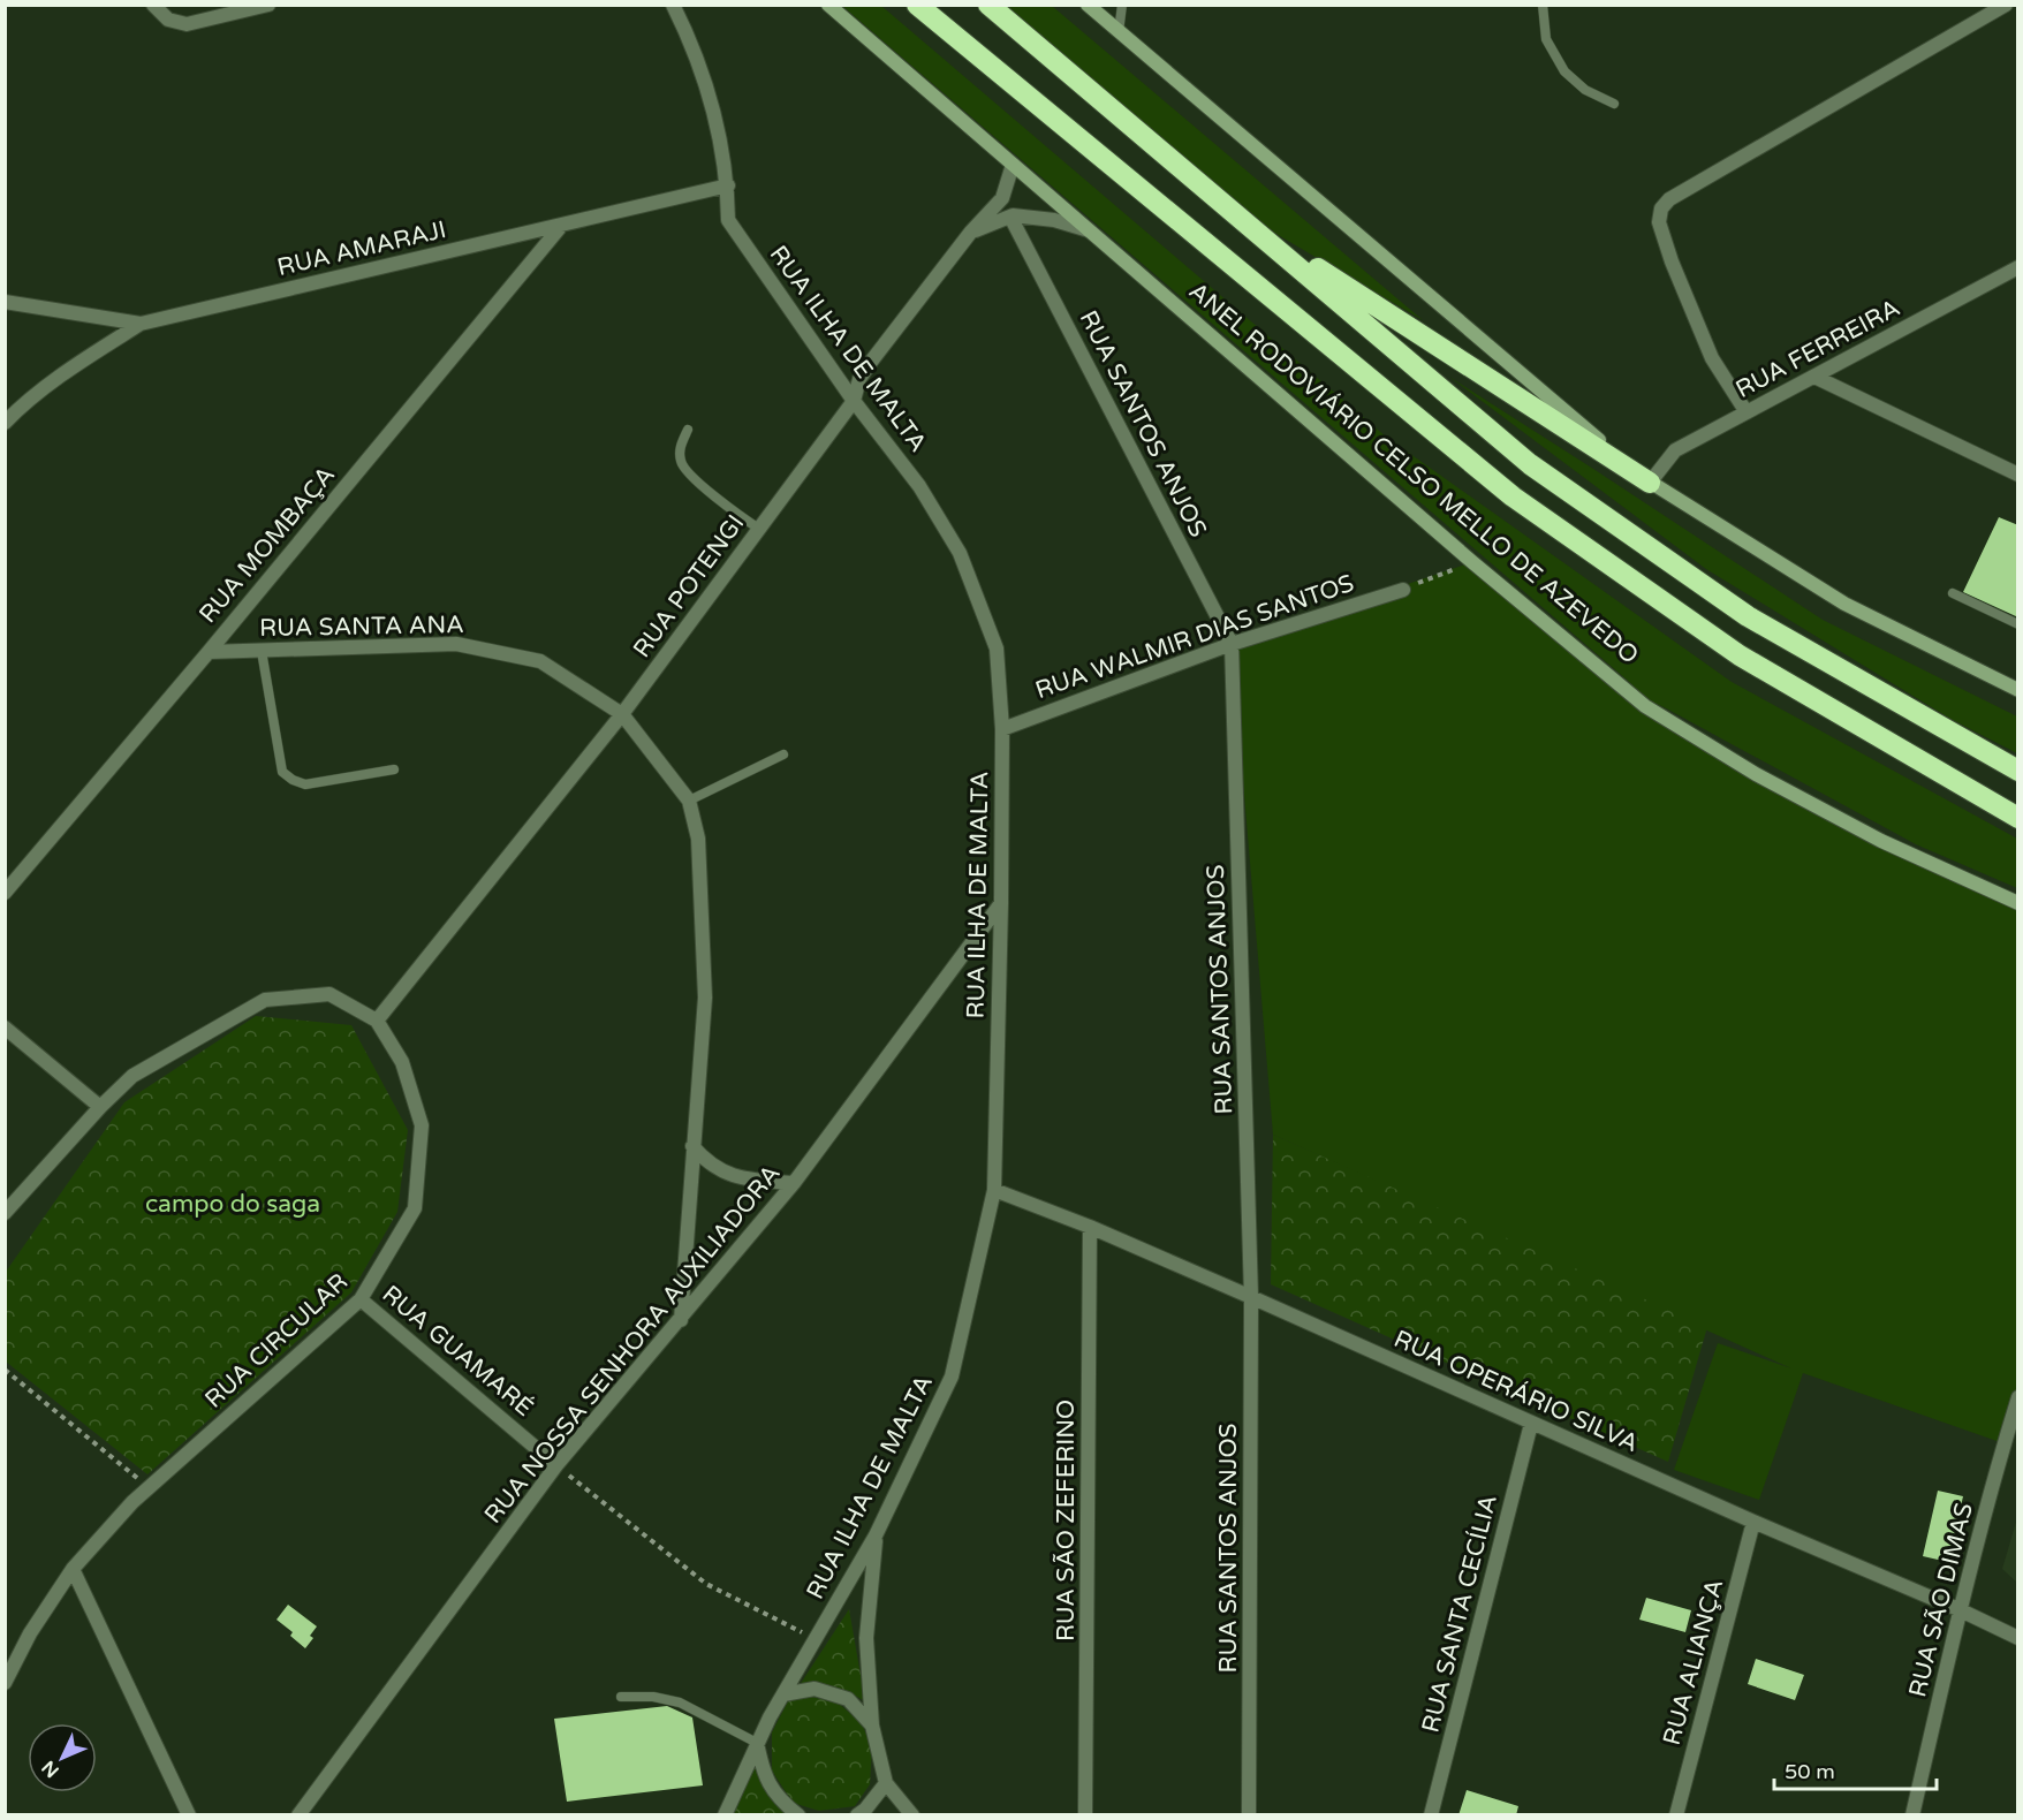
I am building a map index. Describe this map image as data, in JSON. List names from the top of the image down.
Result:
{
  "streets": {
    "highway": ["ANEL RODOVIÁRIO CELSO MELLO DE AZEVEDO"],
    "street": [
      "RUA AMARAJI",
      "RUA ILHA DE MALTA",
      "RUA FERREIRA",
      "RUA SANTOS ANJOS",
      "RUA MOMBAÇA",
      "RUA POTENGI",
      "RUA SANTA ANA",
      "RUA WALMIR DIAS SANTOS",
      "RUA CIRCULAR",
      "RUA NOSSA SENHORA AUXILIADORA",
      "RUA GUAMARÉ",
      "RUA OPERÁRIO SILVA",
      "RUA SÃO ZEFERINO",
      "RUA SÃO DIMAS",
      "RUA SANTA CECÍLIA",
      "RUA ALIANÇA"
    ]
  },
  "crossings": [
    ["RUA AMARAJI", "RUA ILHA DE MALTA"],
    ["RUA AMARAJI", "RUA MOMBAÇA"],
    ["RUA ILHA DE MALTA", "RUA POTENGI"],
    ["RUA ILHA DE MALTA", "RUA WALMIR DIAS SANTOS"],
    ["RUA ILHA DE MALTA", "RUA NOSSA SENHORA AUXILIADORA"],
    ["RUA ILHA DE MALTA", "RUA OPERÁRIO SILVA"],
    ["RUA SANTOS ANJOS", "RUA WALMIR DIAS SANTOS"],
    ["RUA SANTOS ANJOS", "RUA OPERÁRIO SILVA"],
    ["ANEL RODOVIÁRIO CELSO MELLO DE AZEVEDO", "RUA POTENGI"],
    ["RUA MOMBAÇA", "RUA SANTA ANA"],
    ["RUA POTENGI", "RUA SANTA ANA"],
    ["RUA POTENGI", "RUA CIRCULAR"],
    ["RUA SANTA ANA", "RUA NOSSA SENHORA AUXILIADORA"],
    ["RUA CIRCULAR", "RUA GUAMARÉ"],
    ["RUA NOSSA SENHORA AUXILIADORA", "RUA GUAMARÉ"],
    ["RUA OPERÁRIO SILVA", "RUA SÃO ZEFERINO"],
    ["RUA OPERÁRIO SILVA", "RUA SÃO DIMAS"],
    ["RUA OPERÁRIO SILVA", "RUA SANTA CECÍLIA"],
    ["RUA OPERÁRIO SILVA", "RUA ALIANÇA"]
  ],
  "parks": ["campo do saga"],
  "scale_bar": "50 m",
  "north": "bottom left"
}
